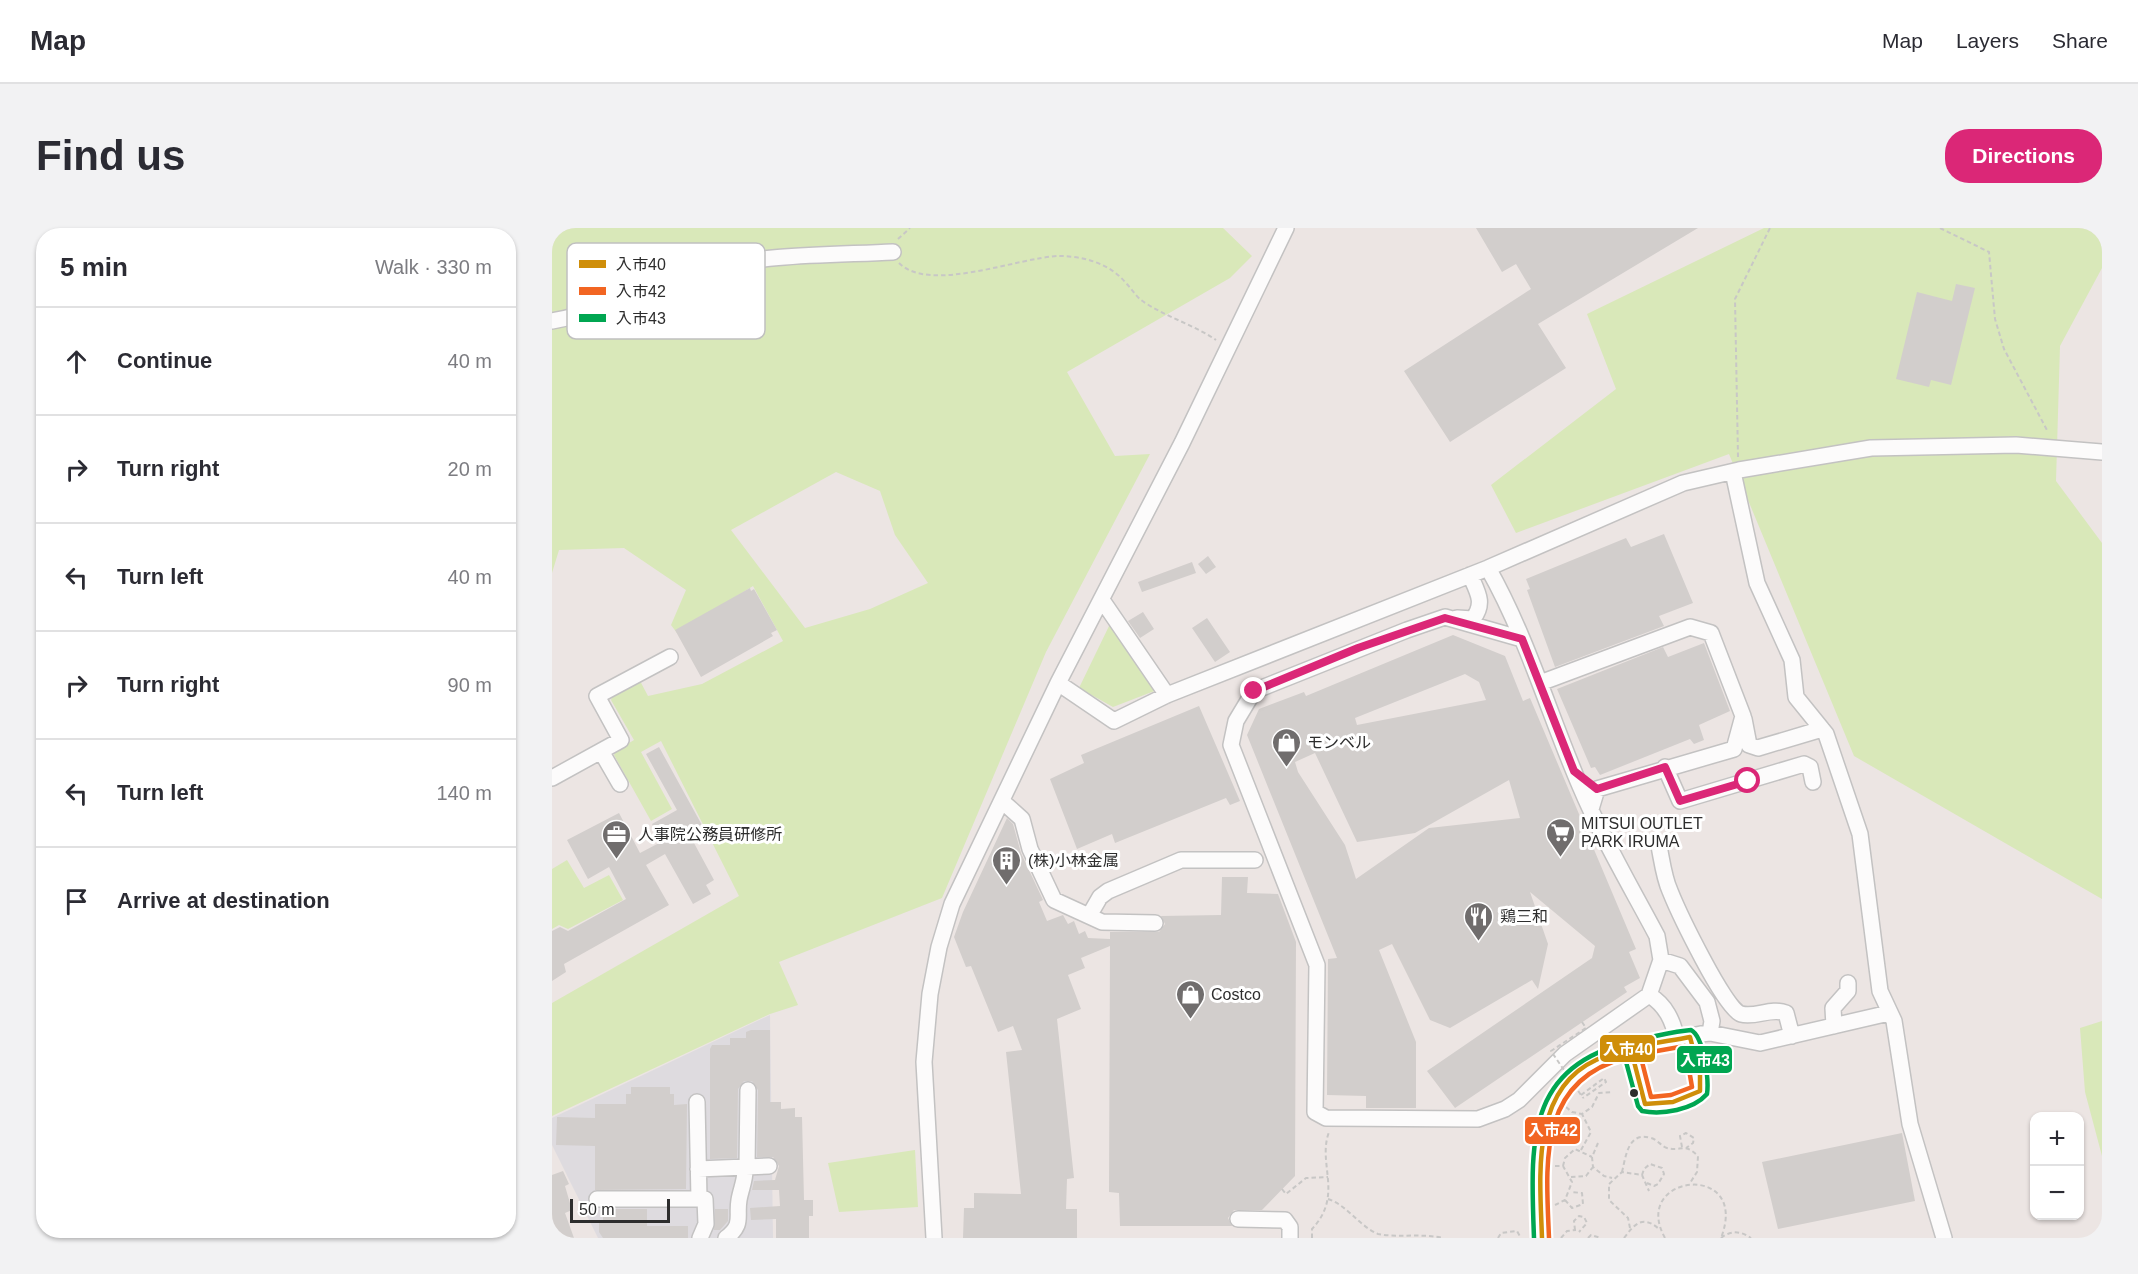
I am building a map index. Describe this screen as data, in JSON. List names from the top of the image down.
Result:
{
  "places": {
    "shop": ["モンベル", "Costco"],
    "supermarket": ["MITSUI OUTLET PARK IRUMA"],
    "office": ["人事院公務員研修所"],
    "building": ["(株)小林金属"],
    "restaurant": ["鶏三和"]
  },
  "lines": ["transit line 入市43", "transit line 入市40", "transit line 入市42"],
  "legend": ["入市40", "入市42", "入市43"],
  "scale_bar": "50 m",
  "page": {
    "header": "Map",
    "nav": ["Map", "Layers", "Share"],
    "buttons": "Directions",
    "title": "Find us",
    "heading": ["5 min", "Walk · 330 m"],
    "list": [
      ["Continue", "40 m"],
      ["Turn right", "20 m"],
      ["Turn left", "40 m"],
      ["Turn right", "90 m"],
      ["Turn left", "140 m"],
      "Arrive at destination"
    ],
    "map_buttons": ["+", "−"],
    "scale": "50 m"
  }
}
